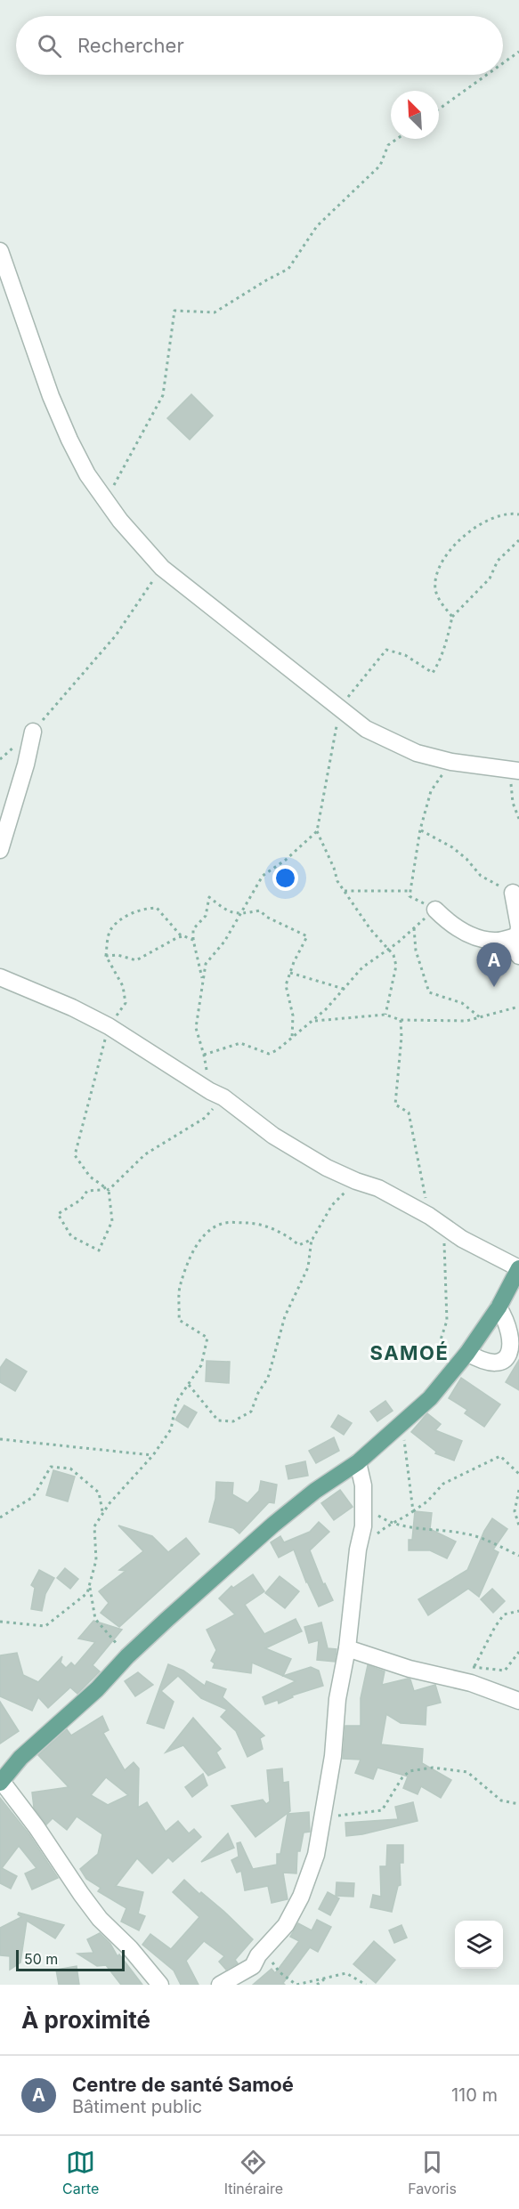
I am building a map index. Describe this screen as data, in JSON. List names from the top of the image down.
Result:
{
  "districts": ["SAMOÉ"],
  "scale_bar": "50 m",
  "north": "top left",
  "page": {
    "search": "Rechercher",
    "pins": "A",
    "scale": "50 m",
    "heading": "À proximité",
    "list": [
      {
        "mark": "A",
        "name": "Centre de santé Samoé",
        "note": "Bâtiment public",
        "value": "110 m"
      }
    ],
    "nav": ["Carte", "Itinéraire", "Favoris"]
  }
}
